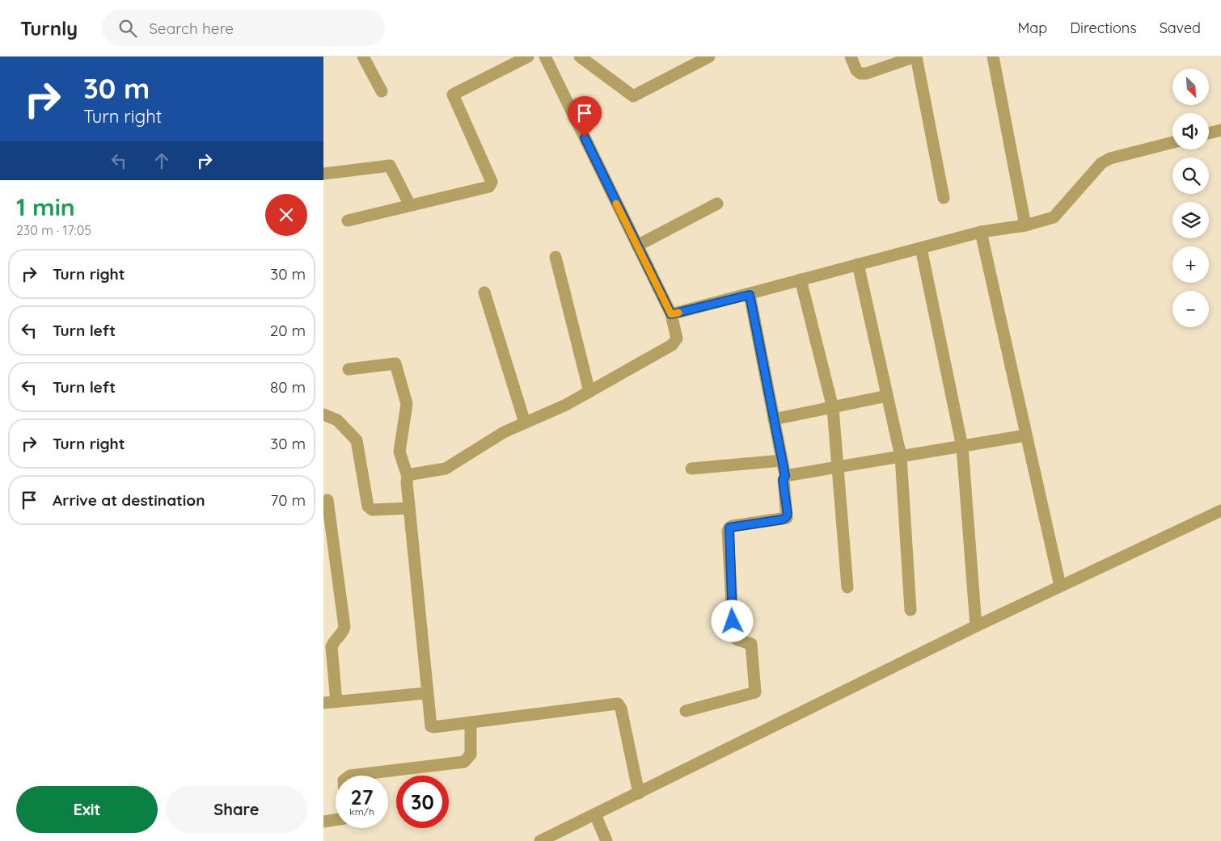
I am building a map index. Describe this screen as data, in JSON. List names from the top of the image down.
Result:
{
  "north": "bottom right",
  "page": {
    "header": "Turnly",
    "search": "Search here",
    "nav": ["Map", "Directions", "Saved"],
    "turn": ["30 m", "Turn right"],
    "map_buttons": ["+", "−"],
    "heading": ["1 min", "230 m · 17:05"],
    "list": [
      {
        "name": "Turn right",
        "value": "30 m"
      },
      {
        "name": "Turn left",
        "value": "20 m"
      },
      {
        "name": "Turn left",
        "value": "80 m"
      },
      {
        "name": "Turn right",
        "value": "30 m"
      },
      {
        "name": "Arrive at destination",
        "value": "70 m"
      }
    ],
    "speed": "27 km/h",
    "limit": "30",
    "buttons": ["Exit", "Share"]
  }
}
